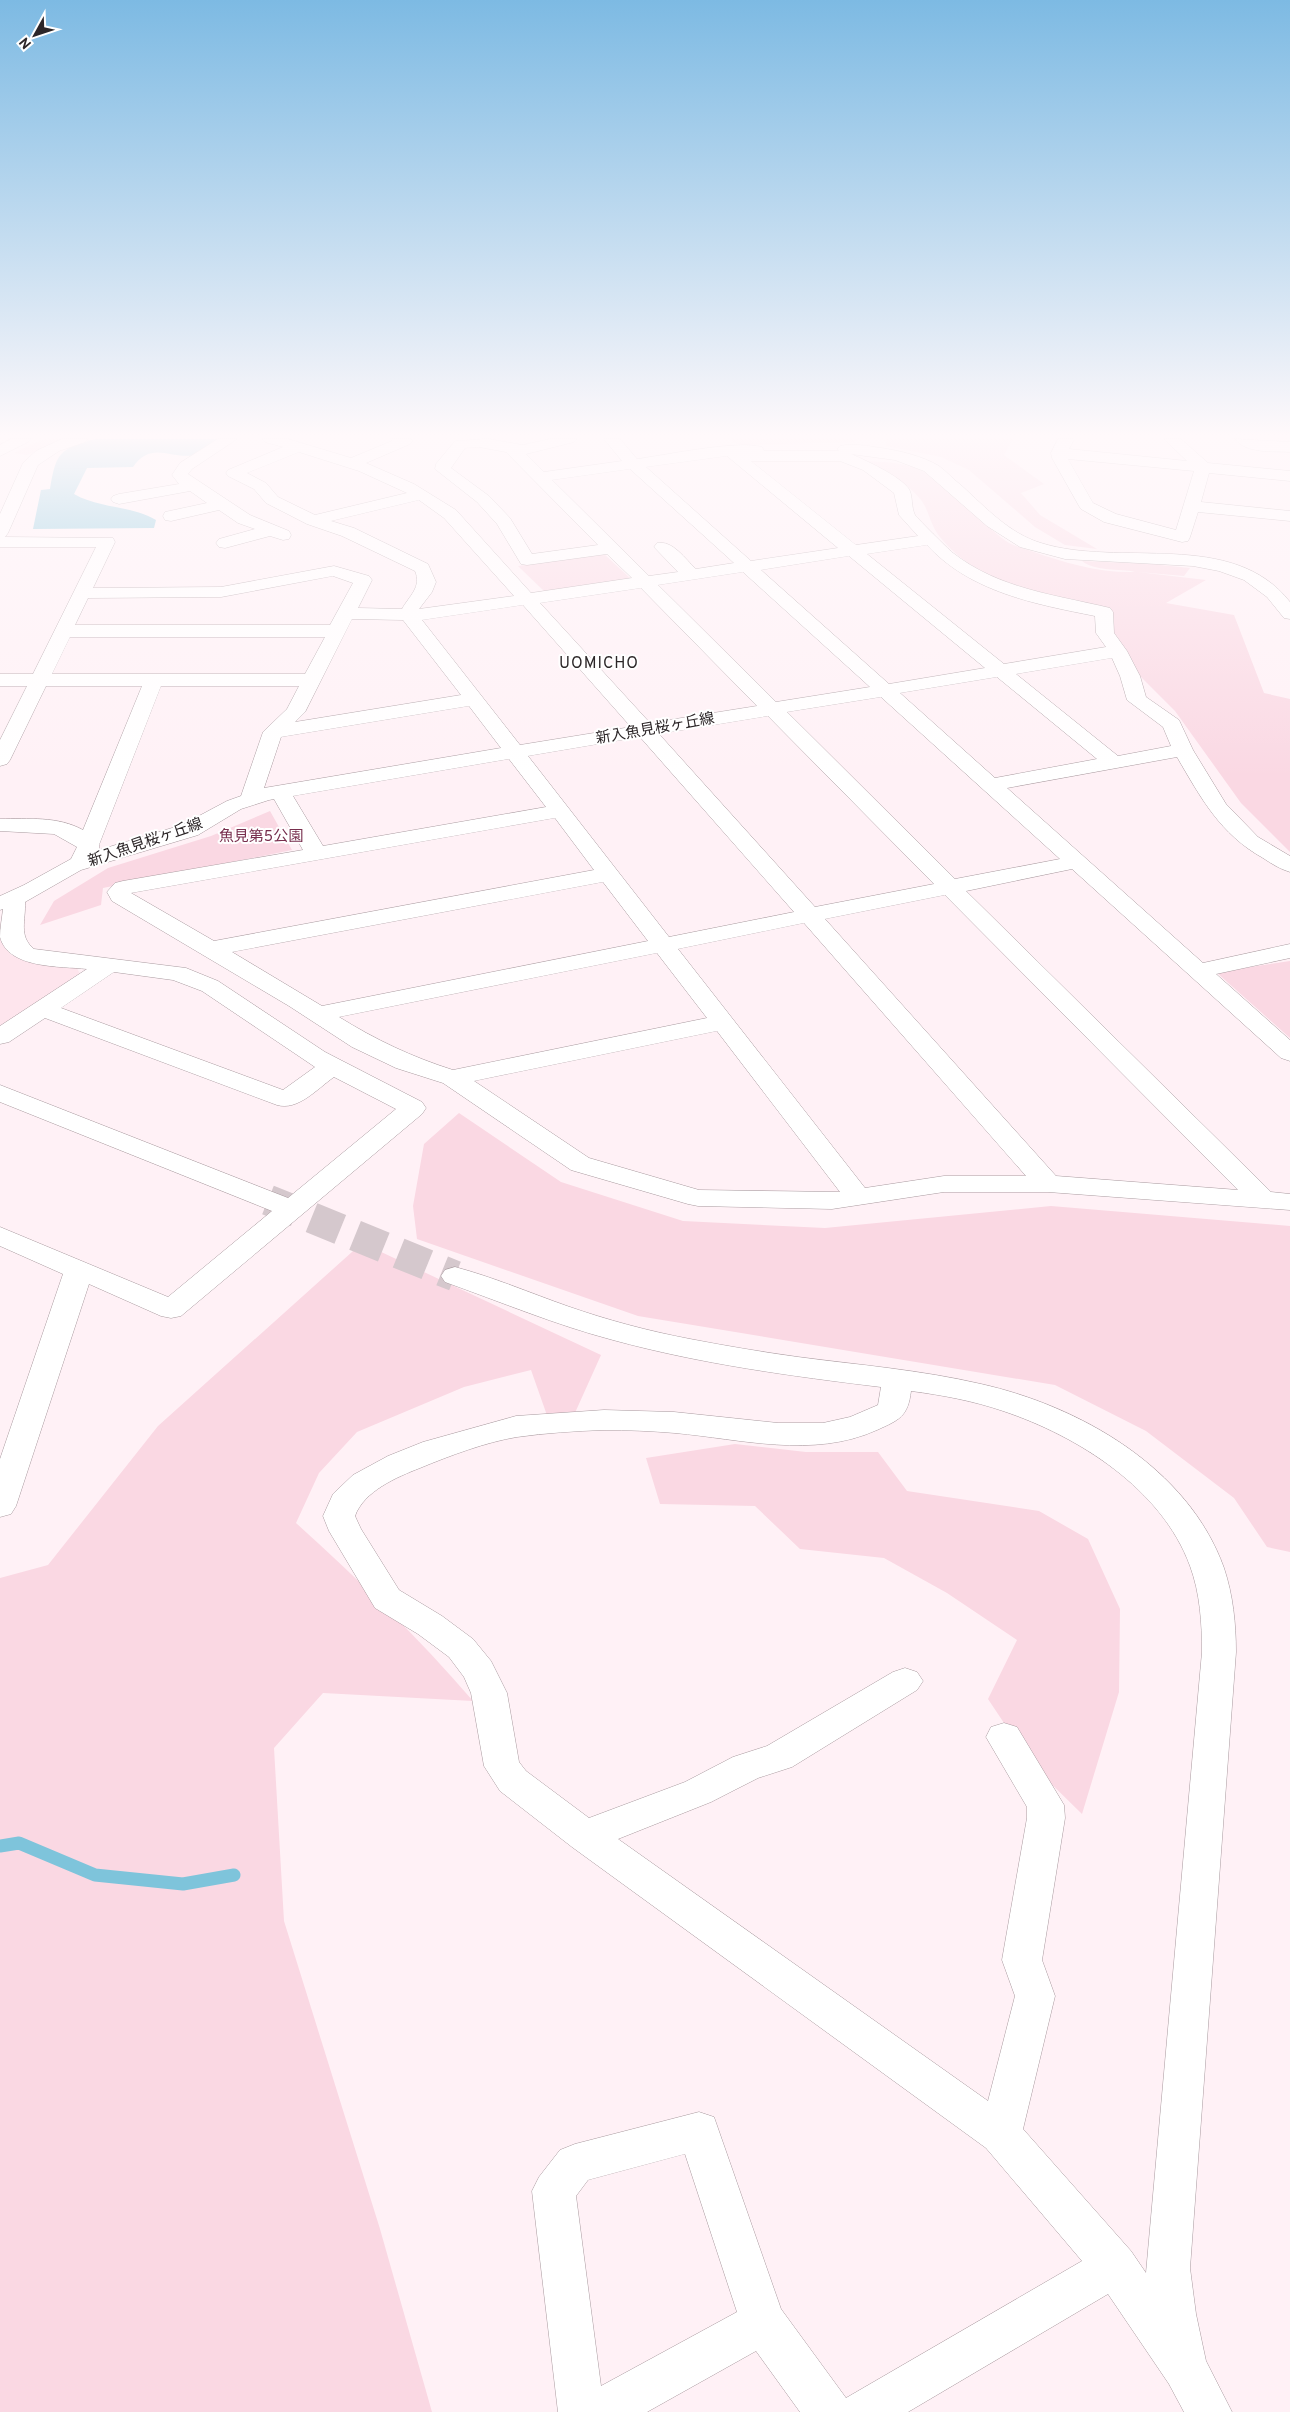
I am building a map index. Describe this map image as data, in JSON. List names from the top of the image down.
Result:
{
  "streets": {
    "street": ["新入魚見桜ヶ丘線"]
  },
  "districts": ["UOMICHO"],
  "parks": ["魚見第5公園"],
  "north": "bottom left"
}
